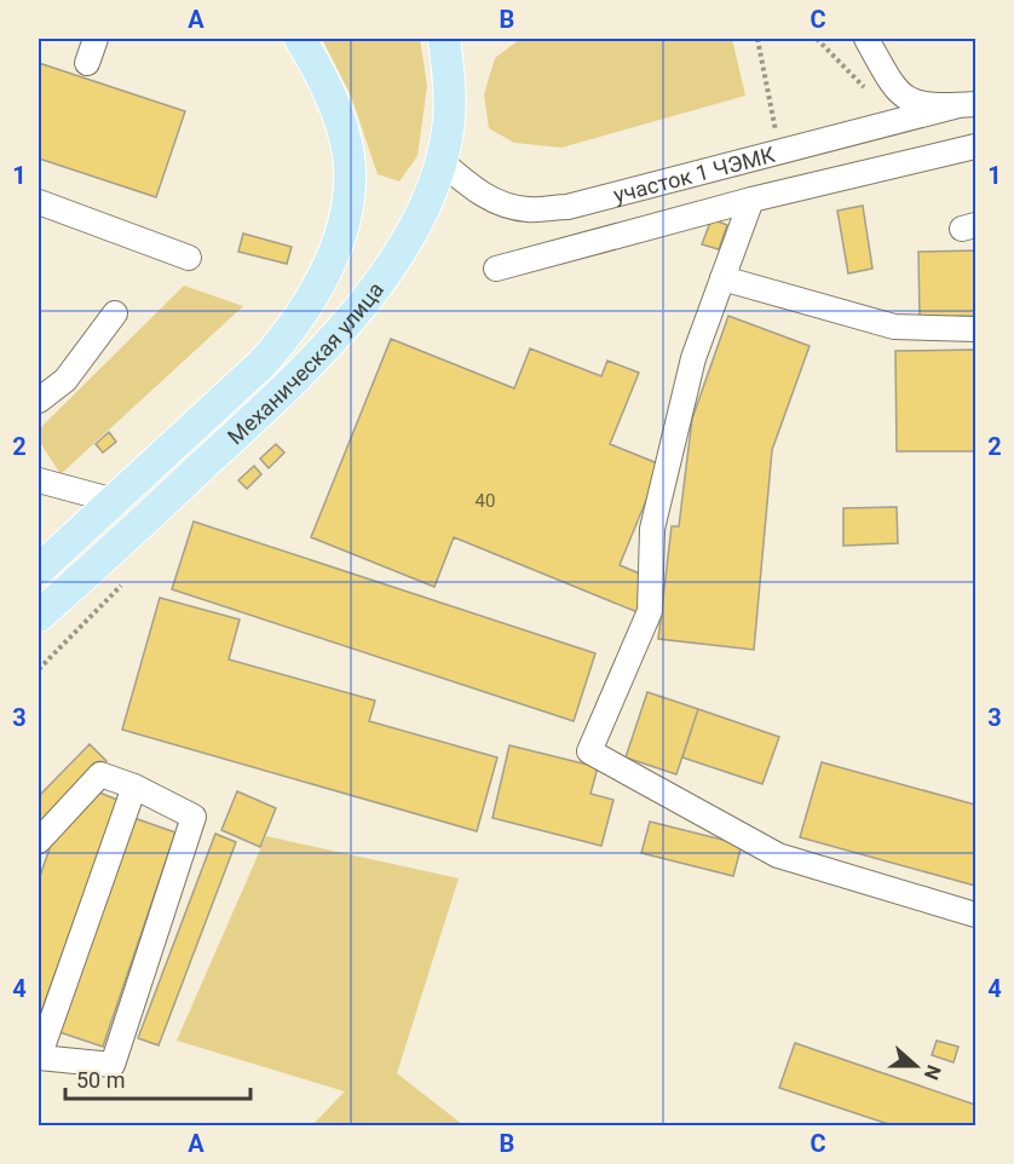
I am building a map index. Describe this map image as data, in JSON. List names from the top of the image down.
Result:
{
  "streets": {
    "main road": ["Механическая улица"],
    "street": ["участок 1 ЧЭМК"]
  },
  "crossings": [
    ["участок 1 ЧЭМК", "Механическая улица"]
  ],
  "house_numbers": ["40"],
  "scale_bar": "50 m",
  "north": "right",
  "grid": {
    "columns": ["A", "B", "C"],
    "rows": [
      "1",
      "2",
      "3",
      "4"
    ]
  }
}
